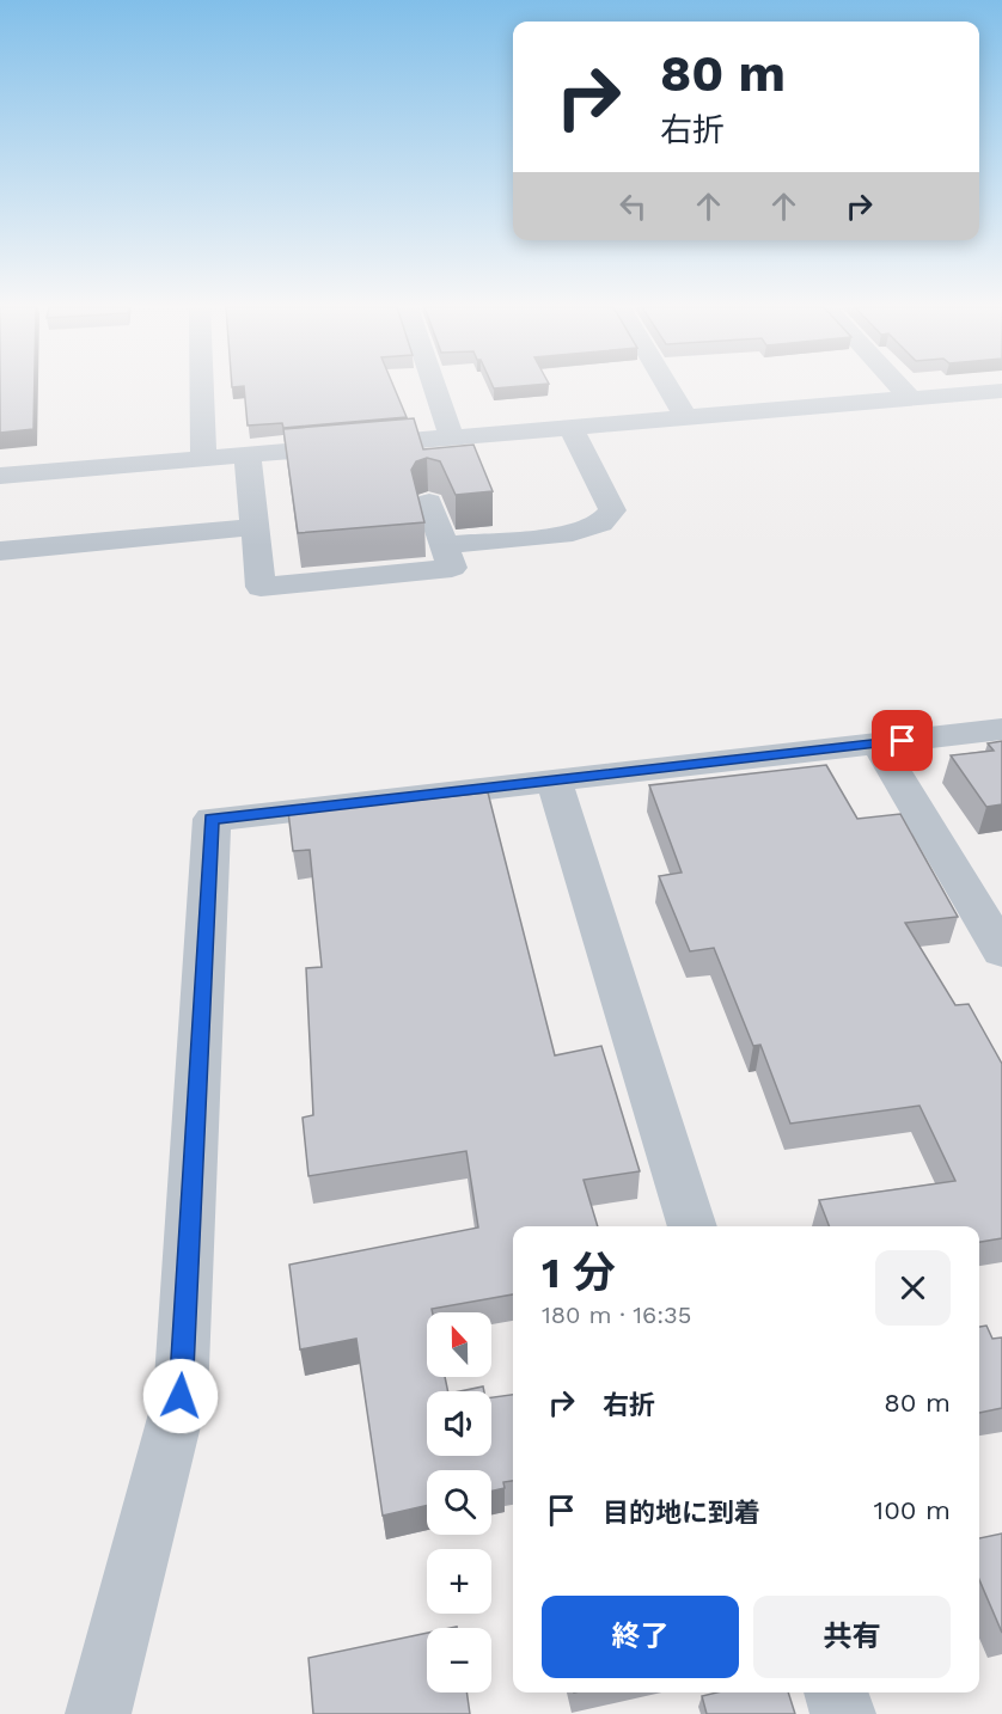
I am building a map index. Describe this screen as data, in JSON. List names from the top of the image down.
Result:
{
  "north": "top",
  "page": {
    "turn": ["80 m", "右折"],
    "heading": ["1 分", "180 m · 16:35"],
    "map_buttons": ["+", "−"],
    "list": [
      {
        "name": "右折",
        "value": "80 m"
      },
      {
        "name": "目的地に到着",
        "value": "100 m"
      }
    ],
    "buttons": ["終了", "共有"]
  }
}
